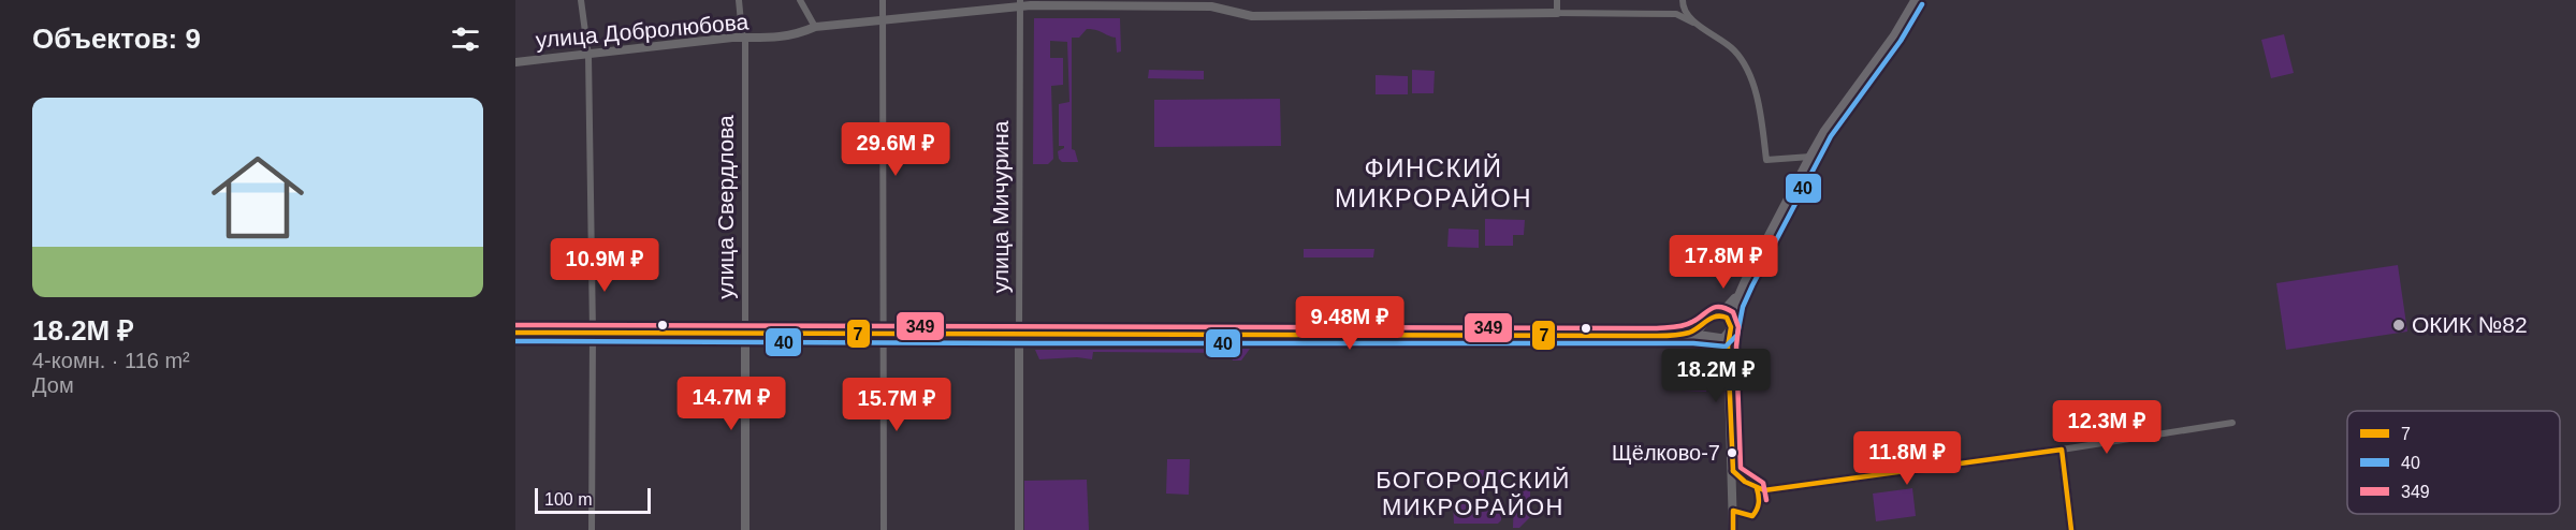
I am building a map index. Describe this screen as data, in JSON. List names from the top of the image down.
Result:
{
  "streets": {
    "street": ["улица Добролюбова", "улица Свердлова", "улица Мичурина"]
  },
  "crossings": [
    ["улица Добролюбова", "улица Свердлова"],
    ["улица Добролюбова", "улица Мичурина"]
  ],
  "districts": ["ФИНСКИЙ МИКРОРАЙОН", "БОГОРОДСКИЙ МИКРОРАЙОН"],
  "places": ["ОКИК №82", "Щёлково-7"],
  "lines": ["transit line 40", "transit line 349", "transit line 7"],
  "legend": ["7", "40", "349"],
  "scale_bar": "100 m",
  "page": {
    "heading": "Объектов: 9",
    "list": [
      {
        "name": "18.2M ₽",
        "note": "4-комн. · 116 m² · Дом"
      }
    ],
    "price": [
      "29.6M ₽",
      "17.8M ₽",
      "10.9M ₽",
      "9.48M ₽",
      "18.2M ₽",
      "14.7M ₽",
      "15.7M ₽",
      "12.3M ₽",
      "11.8M ₽"
    ],
    "scale": "100 m"
  }
}
